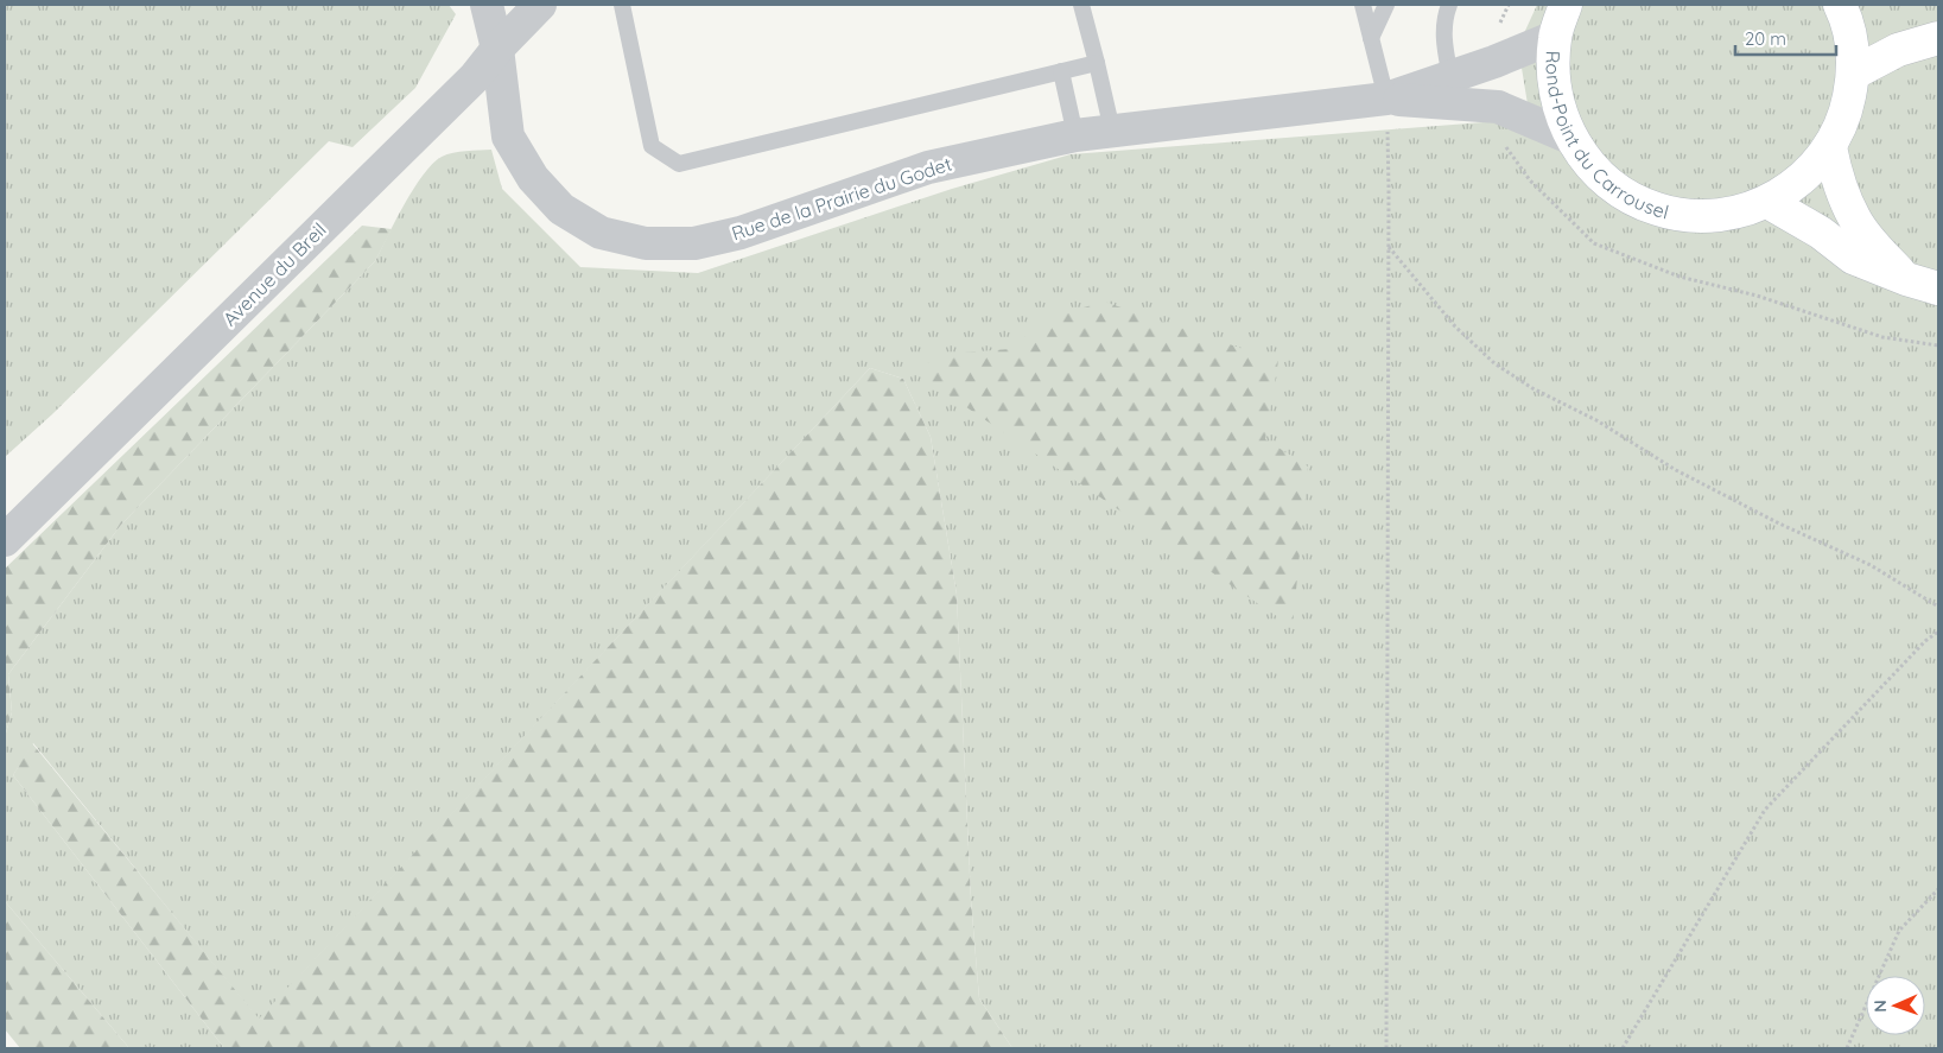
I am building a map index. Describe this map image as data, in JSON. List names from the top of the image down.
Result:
{
  "streets": {
    "main road": ["Rond-Point du Carrousel"],
    "street": ["Rue de la Prairie du Godet", "Avenue du Breil"]
  },
  "crossings": [
    ["Rond-Point du Carrousel", "Rue de la Prairie du Godet"],
    ["Rue de la Prairie du Godet", "Avenue du Breil"]
  ],
  "scale_bar": "20 m",
  "north": "left"
}
